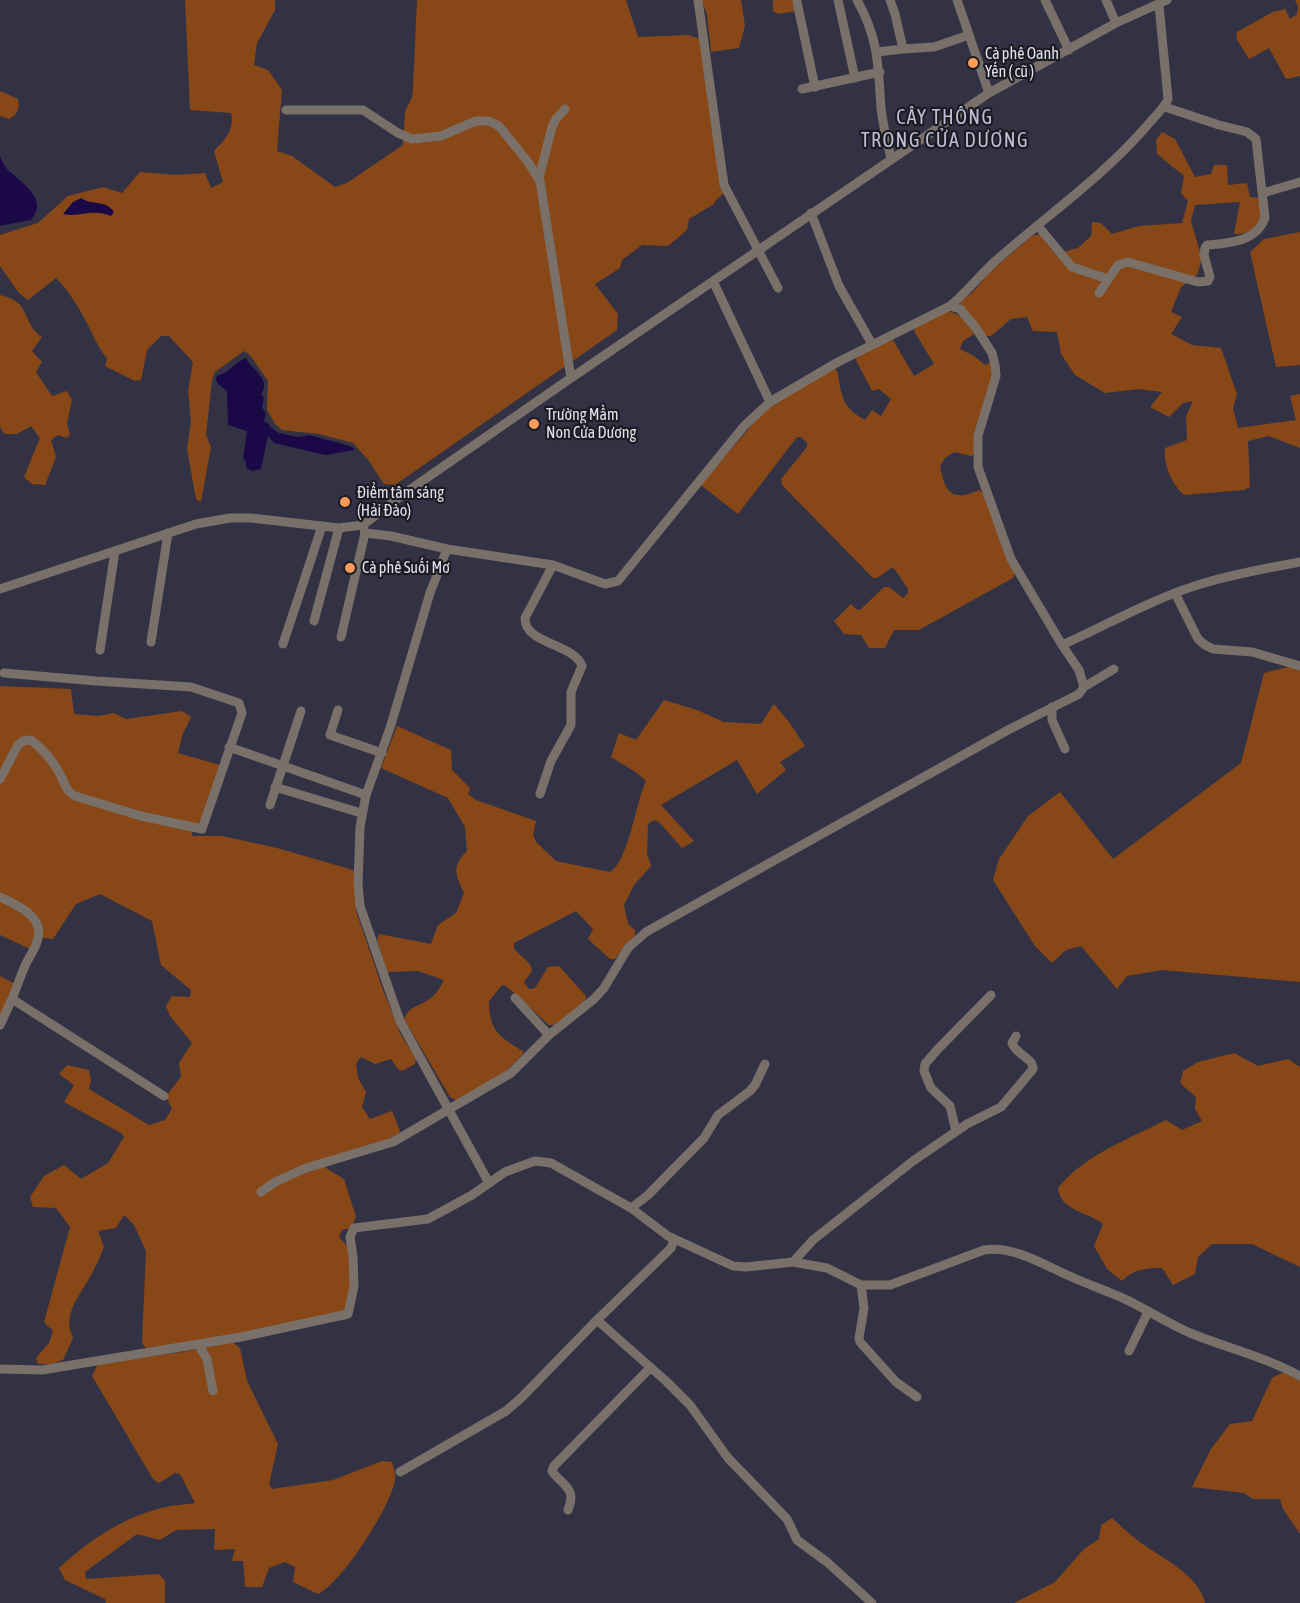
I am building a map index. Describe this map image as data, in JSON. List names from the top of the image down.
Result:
{
  "districts": ["CÂY THÔNG TRONG CỬA DƯƠNG"],
  "places": [
    "Cà phê Oanh Yến ( cũ )",
    "Trường Mầm Non Cửa Dương",
    "Điểm tâm sáng (Hải Đào)",
    "Cà phê Suối Mơ"
  ]
}
